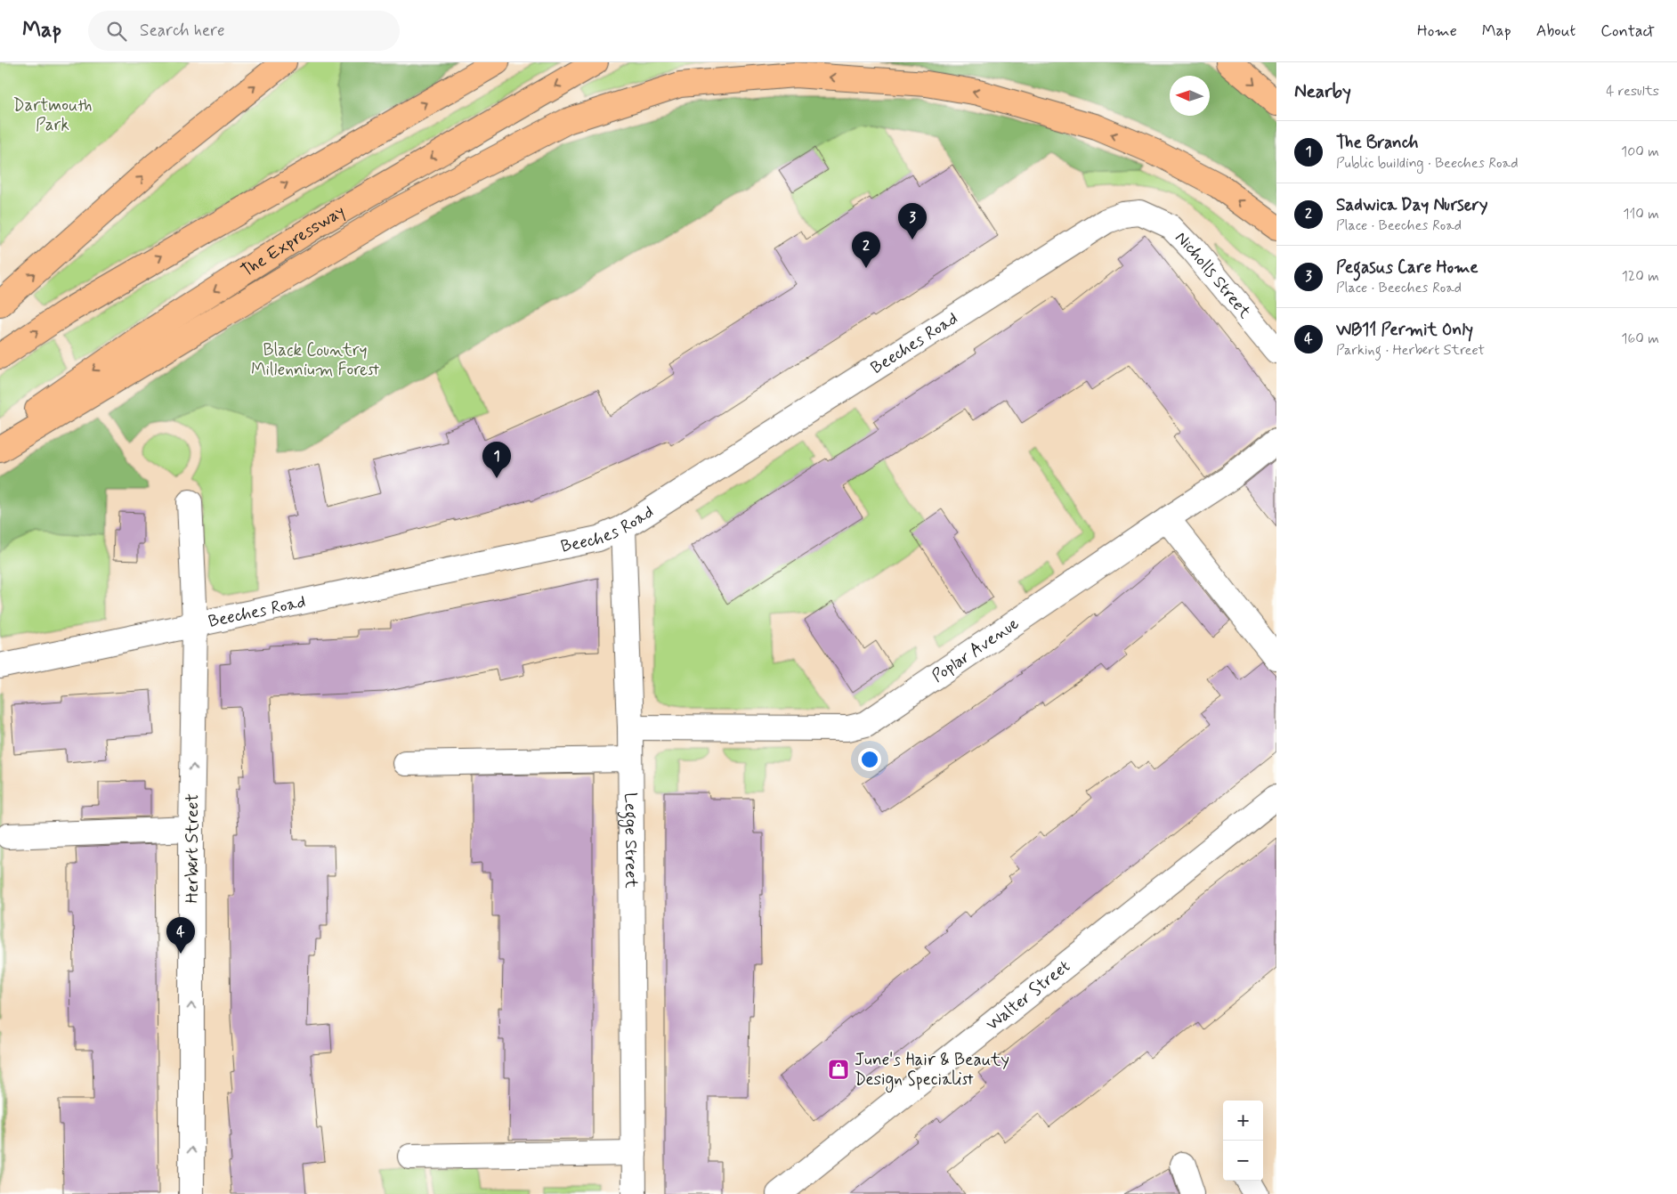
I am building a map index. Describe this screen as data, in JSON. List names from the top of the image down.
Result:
{
  "streets": {
    "highway": ["The Expressway"],
    "street": [
      "Nicholls Street",
      "Beeches Road",
      "Poplar Avenue",
      "Legge Street",
      "Herbert Street",
      "Walter Street"
    ]
  },
  "crossings": [
    ["Nicholls Street", "Beeches Road"],
    ["Beeches Road", "Legge Street"],
    ["Beeches Road", "Herbert Street"],
    ["Poplar Avenue", "Legge Street"]
  ],
  "one_way": ["Herbert Street"],
  "parks": ["Dartmouth Park", "Black Country Millennium Forest"],
  "places": {
    "shop": ["June's Hair & Beauty Design Specialist"]
  },
  "north": "left",
  "page": {
    "header": "Map",
    "search": "Search here",
    "nav": [
      "Home",
      "Map",
      "About",
      "Contact"
    ],
    "heading": ["Nearby", "4 results"],
    "list": [
      {
        "mark": "1",
        "name": "The Branch",
        "note": "Public building · Beeches Road",
        "value": "100 m"
      },
      {
        "mark": "2",
        "name": "Sadwica Day Nursery",
        "note": "Place · Beeches Road",
        "value": "110 m"
      },
      {
        "mark": "3",
        "name": "Pegasus Care Home",
        "note": "Place · Beeches Road",
        "value": "120 m"
      },
      {
        "mark": "4",
        "name": "WB11 Permit Only",
        "note": "Parking · Herbert Street",
        "value": "160 m"
      }
    ],
    "pins": [
      "3",
      "2",
      "1",
      "4"
    ],
    "map_buttons": ["+", "−"]
  }
}
